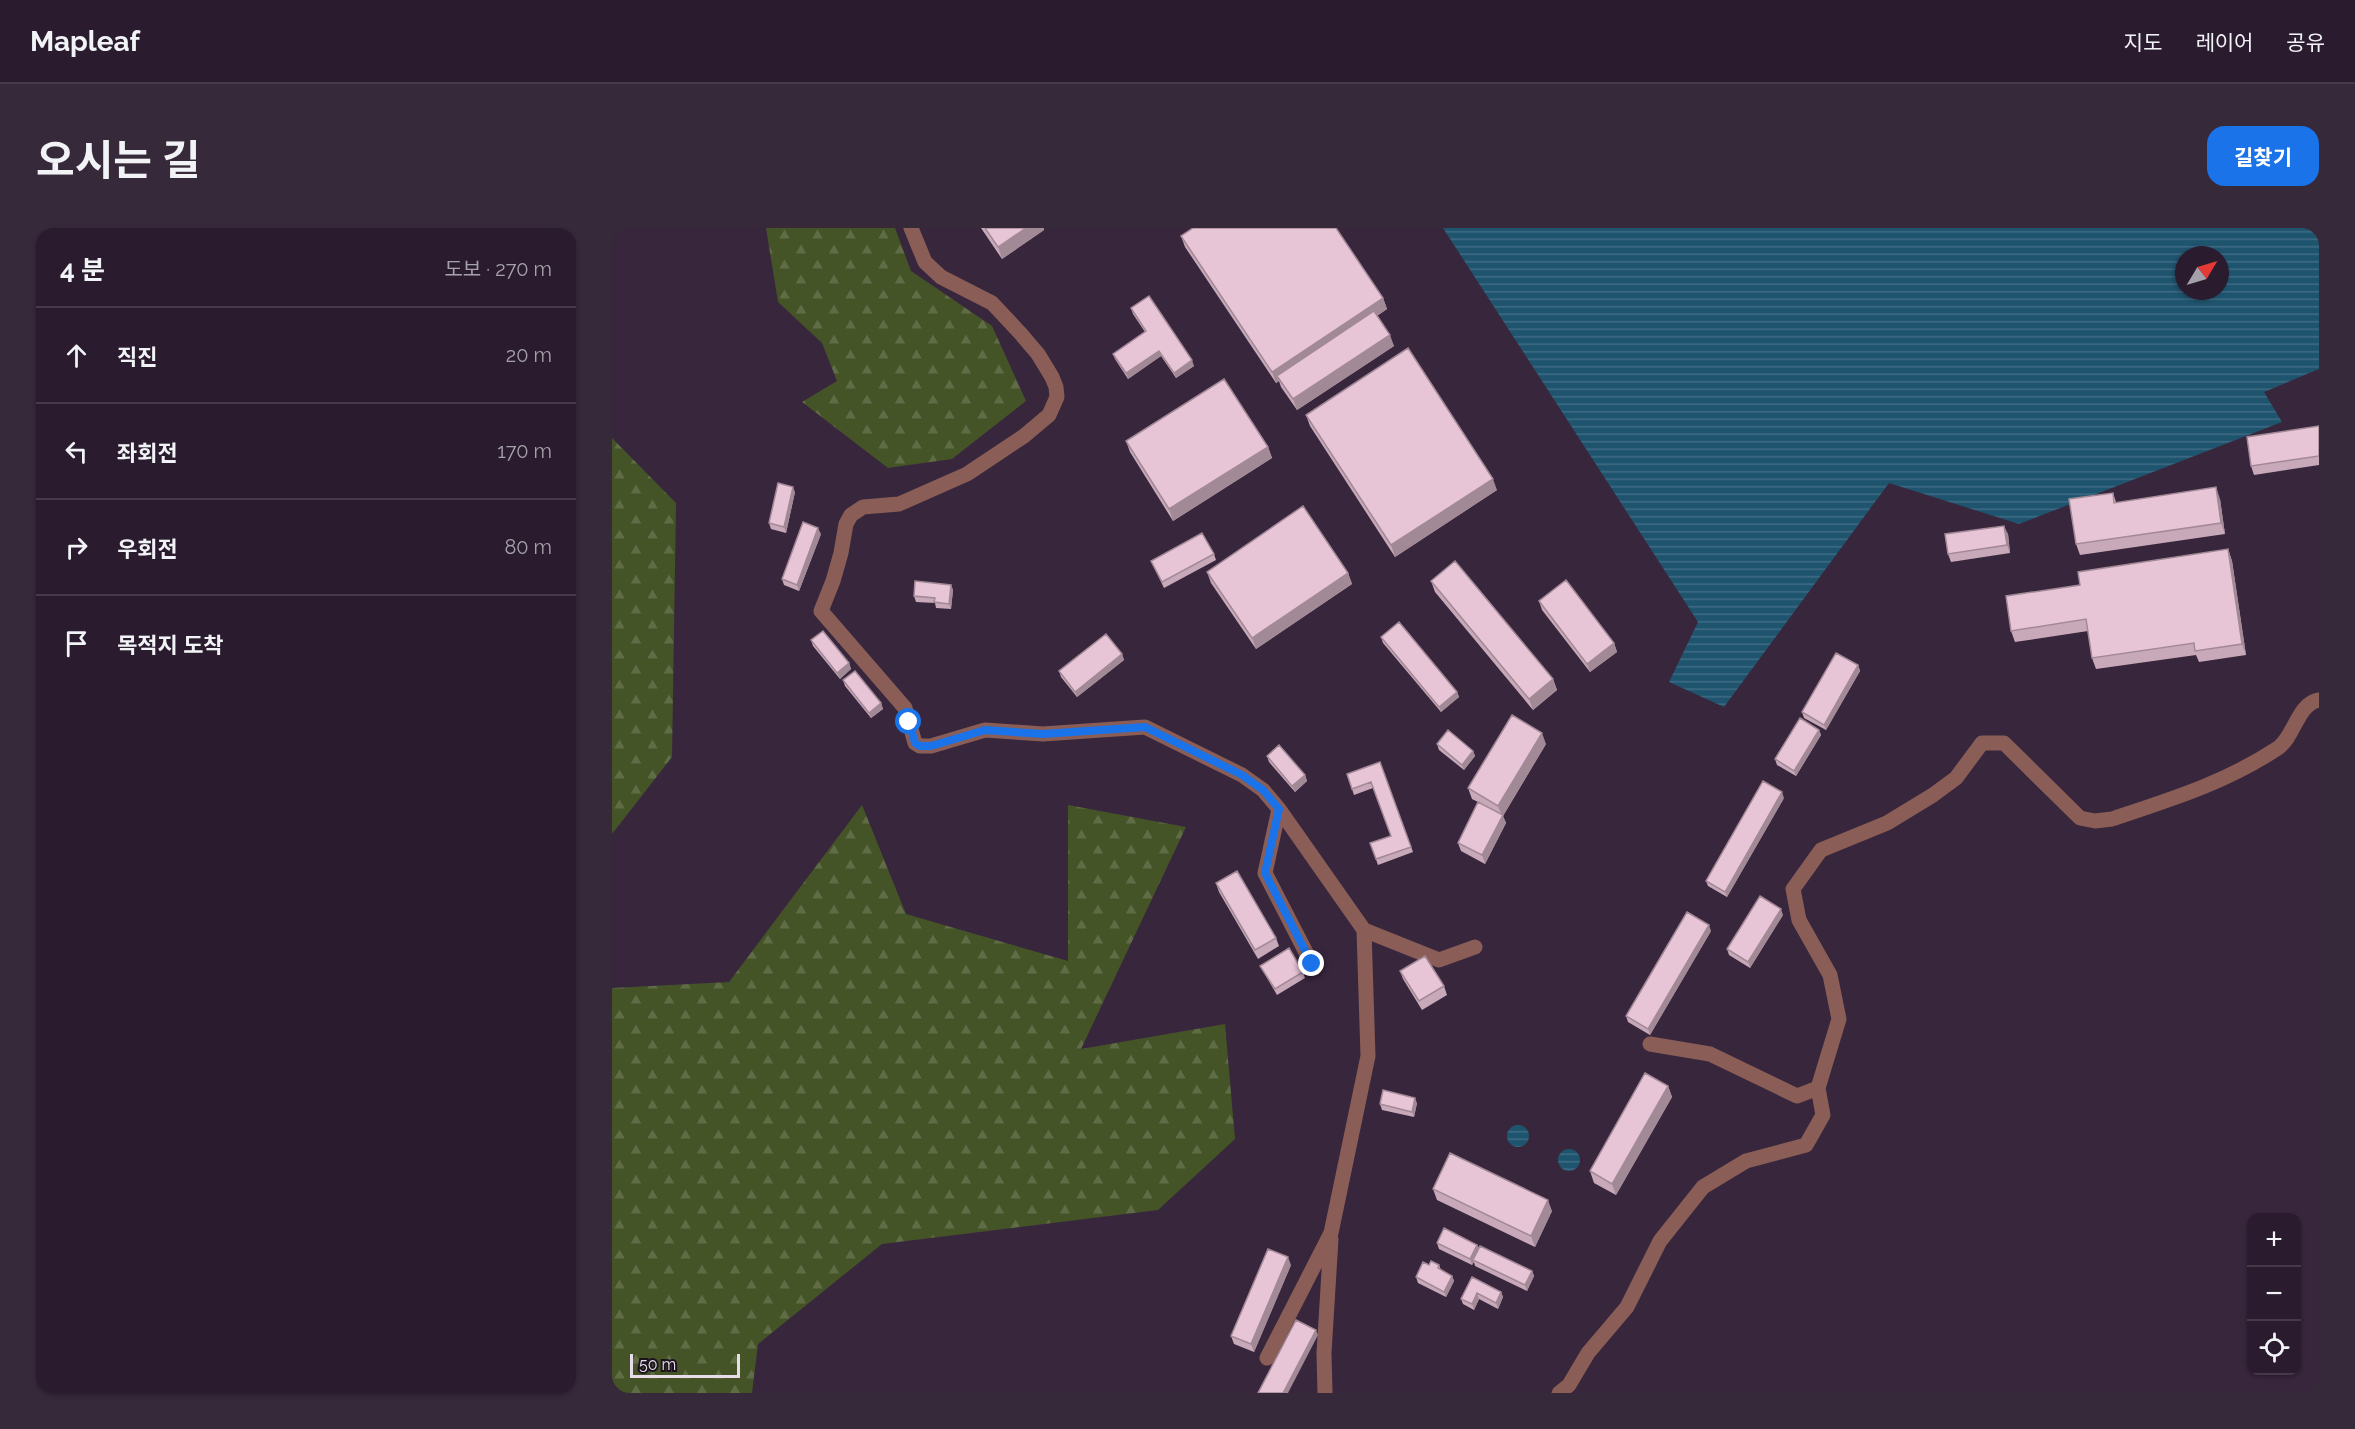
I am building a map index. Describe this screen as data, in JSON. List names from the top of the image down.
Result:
{
  "scale_bar": "50 m",
  "north": "top right",
  "page": {
    "header": "Mapleaf",
    "nav": ["지도", "레이어", "공유"],
    "title": "오시는 길",
    "buttons": "길찾기",
    "heading": ["4 분", "도보 · 270 m"],
    "list": [
      ["직진", "20 m"],
      ["좌회전", "170 m"],
      ["우회전", "80 m"],
      "목적지 도착"
    ],
    "map_buttons": ["+", "−"],
    "scale": "50 m"
  }
}
